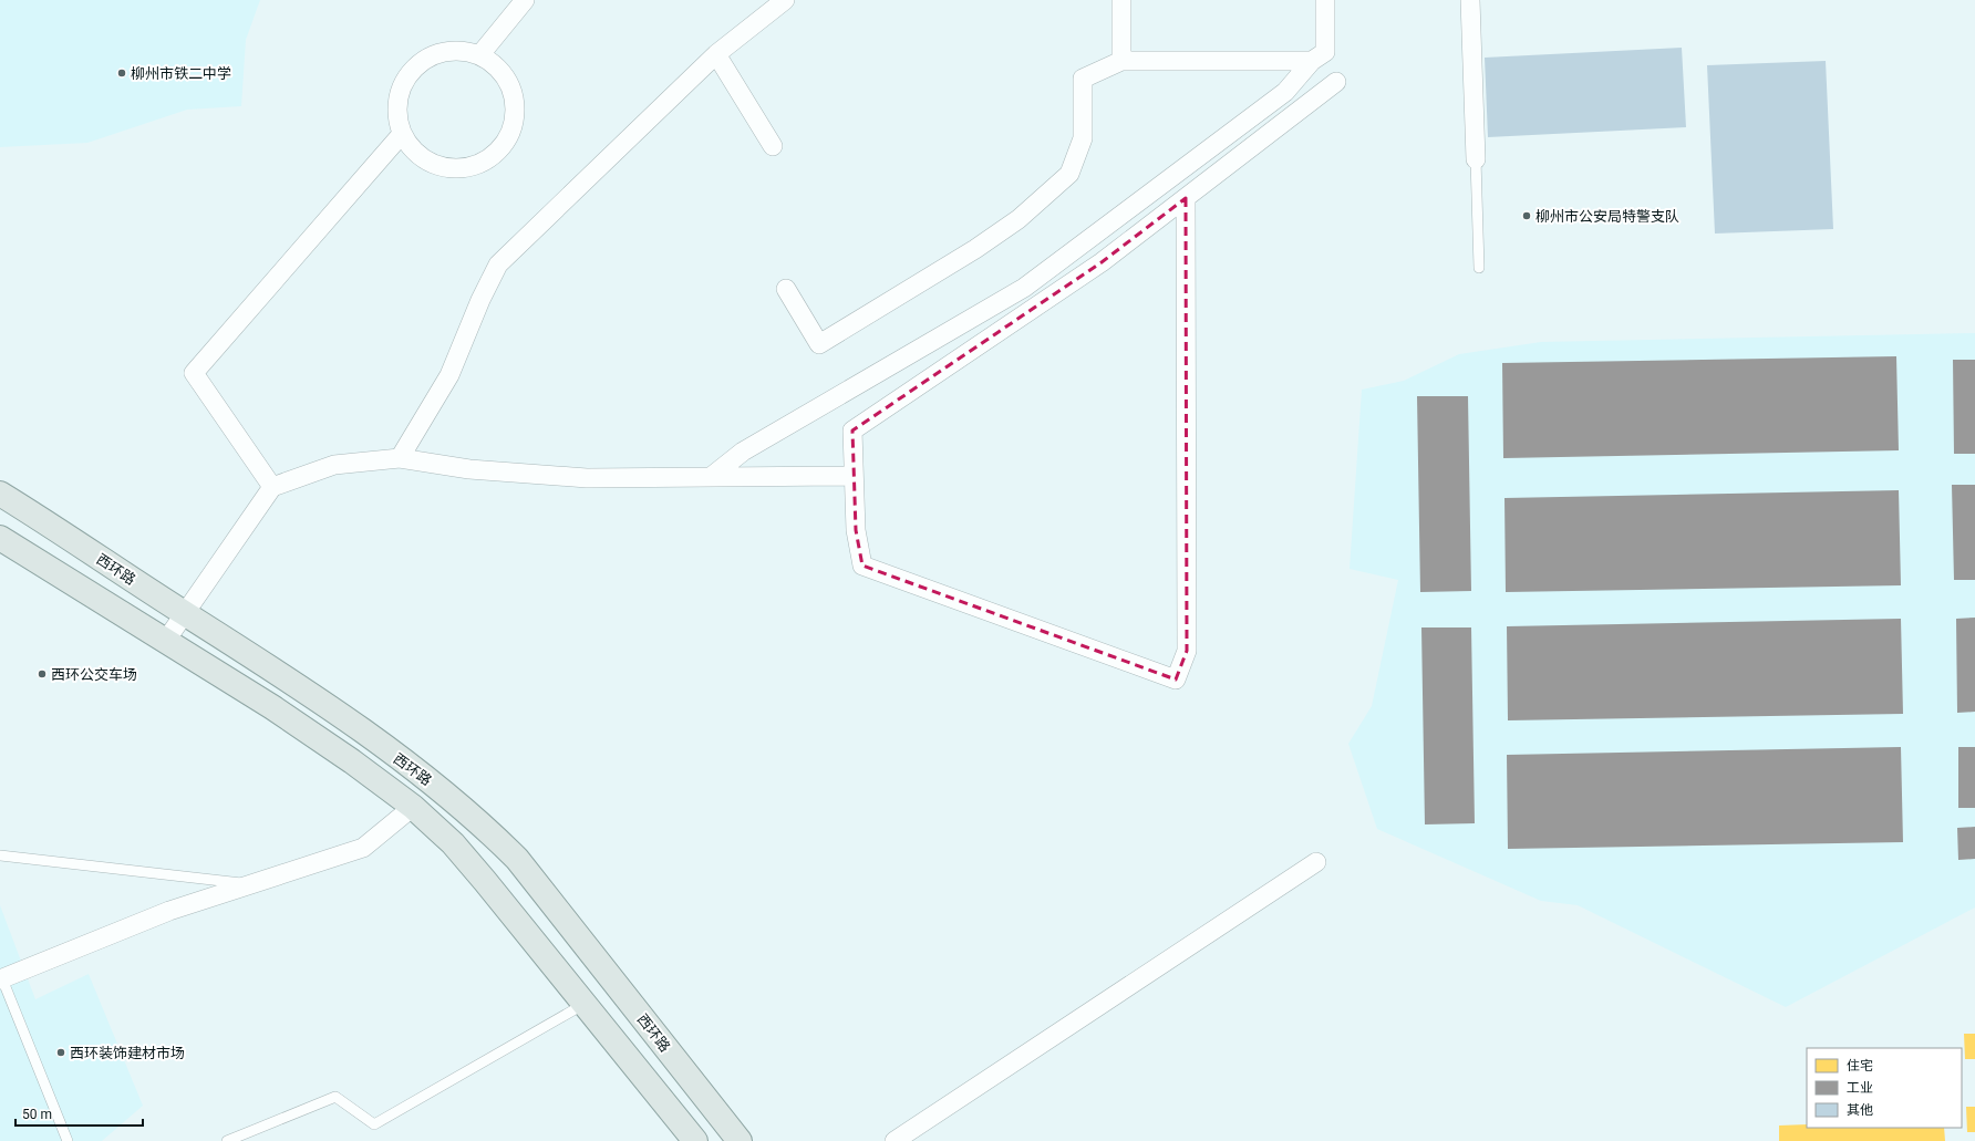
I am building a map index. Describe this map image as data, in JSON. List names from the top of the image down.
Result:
{
  "streets": {
    "main road": ["西环路"]
  },
  "places": [
    "柳州市铁二中学",
    "柳州市公安局特警支队",
    "西环公交车场",
    "西环装饰建材市场"
  ],
  "legend": ["住宅", "工业", "其他"],
  "scale_bar": "50 m"
}
